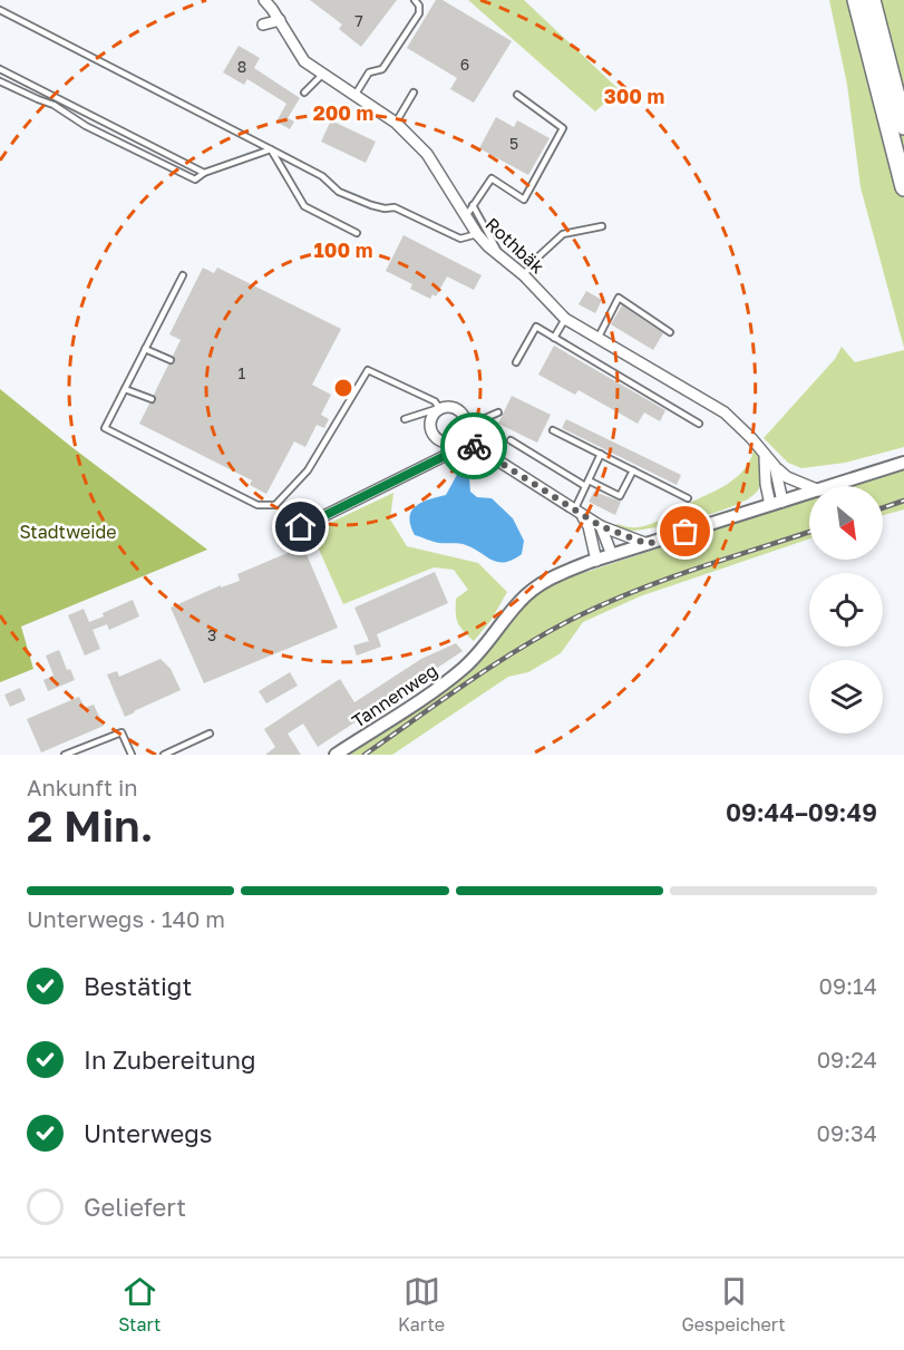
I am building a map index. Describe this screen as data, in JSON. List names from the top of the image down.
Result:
{
  "streets": {
    "street": ["Rothbäk", "Tannenweg"]
  },
  "parks": ["Stadtweide"],
  "house_numbers": [
    "7",
    "6",
    "8",
    "5",
    "1",
    "3"
  ],
  "north": "bottom right",
  "page": {
    "heading": ["2 Min.", "Ankunft in", "09:44–09:49"],
    "bar": "Unterwegs · 140 m",
    "list": [
      ["Bestätigt", "09:14"],
      ["In Zubereitung", "09:24"],
      ["Unterwegs", "09:34"],
      "Geliefert"
    ],
    "tabs": ["Start", "Karte", "Gespeichert"]
  },
  "rings": ["300 m", "200 m", "100 m"]
}
